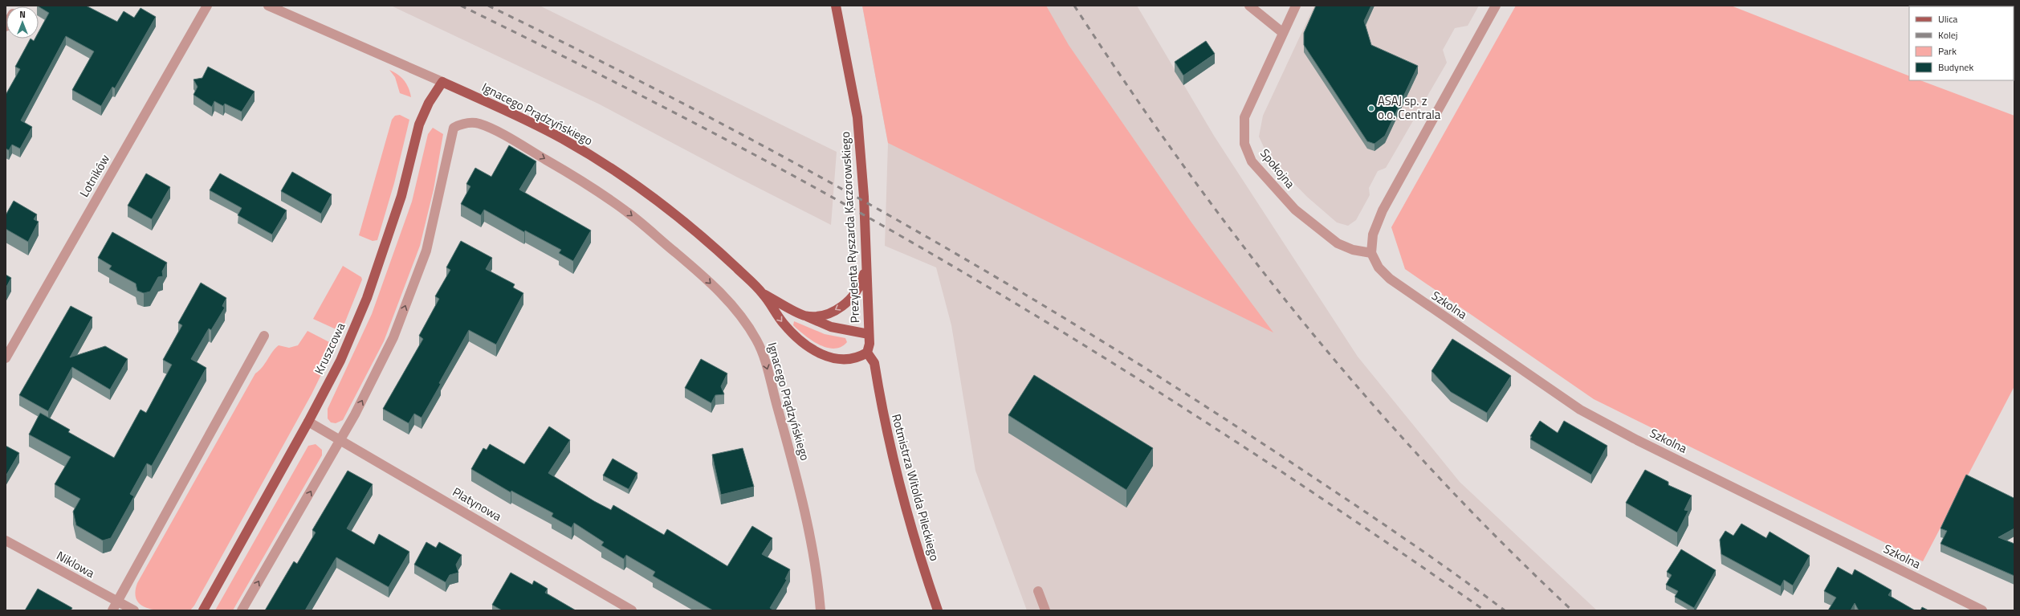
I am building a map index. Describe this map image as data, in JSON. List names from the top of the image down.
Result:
{
  "streets": {
    "main road": [
      "Ignacego Prądzyńskiego",
      "Prezydenta Ryszarda Kaczorowskiego",
      "Kruszcowa",
      "Rotmistrza Witolda Pileckiego"
    ],
    "street": [
      "Spokojna",
      "Lotników",
      "Szkolna",
      "Platynowa",
      "Niklowa"
    ]
  },
  "crossings": [
    ["Ignacego Prądzyńskiego", "Prezydenta Ryszarda Kaczorowskiego"],
    ["Ignacego Prądzyńskiego", "Kruszcowa"],
    ["Ignacego Prądzyńskiego", "Rotmistrza Witolda Pileckiego"],
    ["Ignacego Prądzyńskiego", "Platynowa"],
    ["Spokojna", "Szkolna"],
    ["Prezydenta Ryszarda Kaczorowskiego", "Rotmistrza Witolda Pileckiego"],
    ["Kruszcowa", "Platynowa"]
  ],
  "places": ["ASAJ sp. z o.o. Centrala"],
  "legend": [
    "Ulica",
    "Kolej",
    "Park",
    "Budynek"
  ],
  "north": "top"
}
